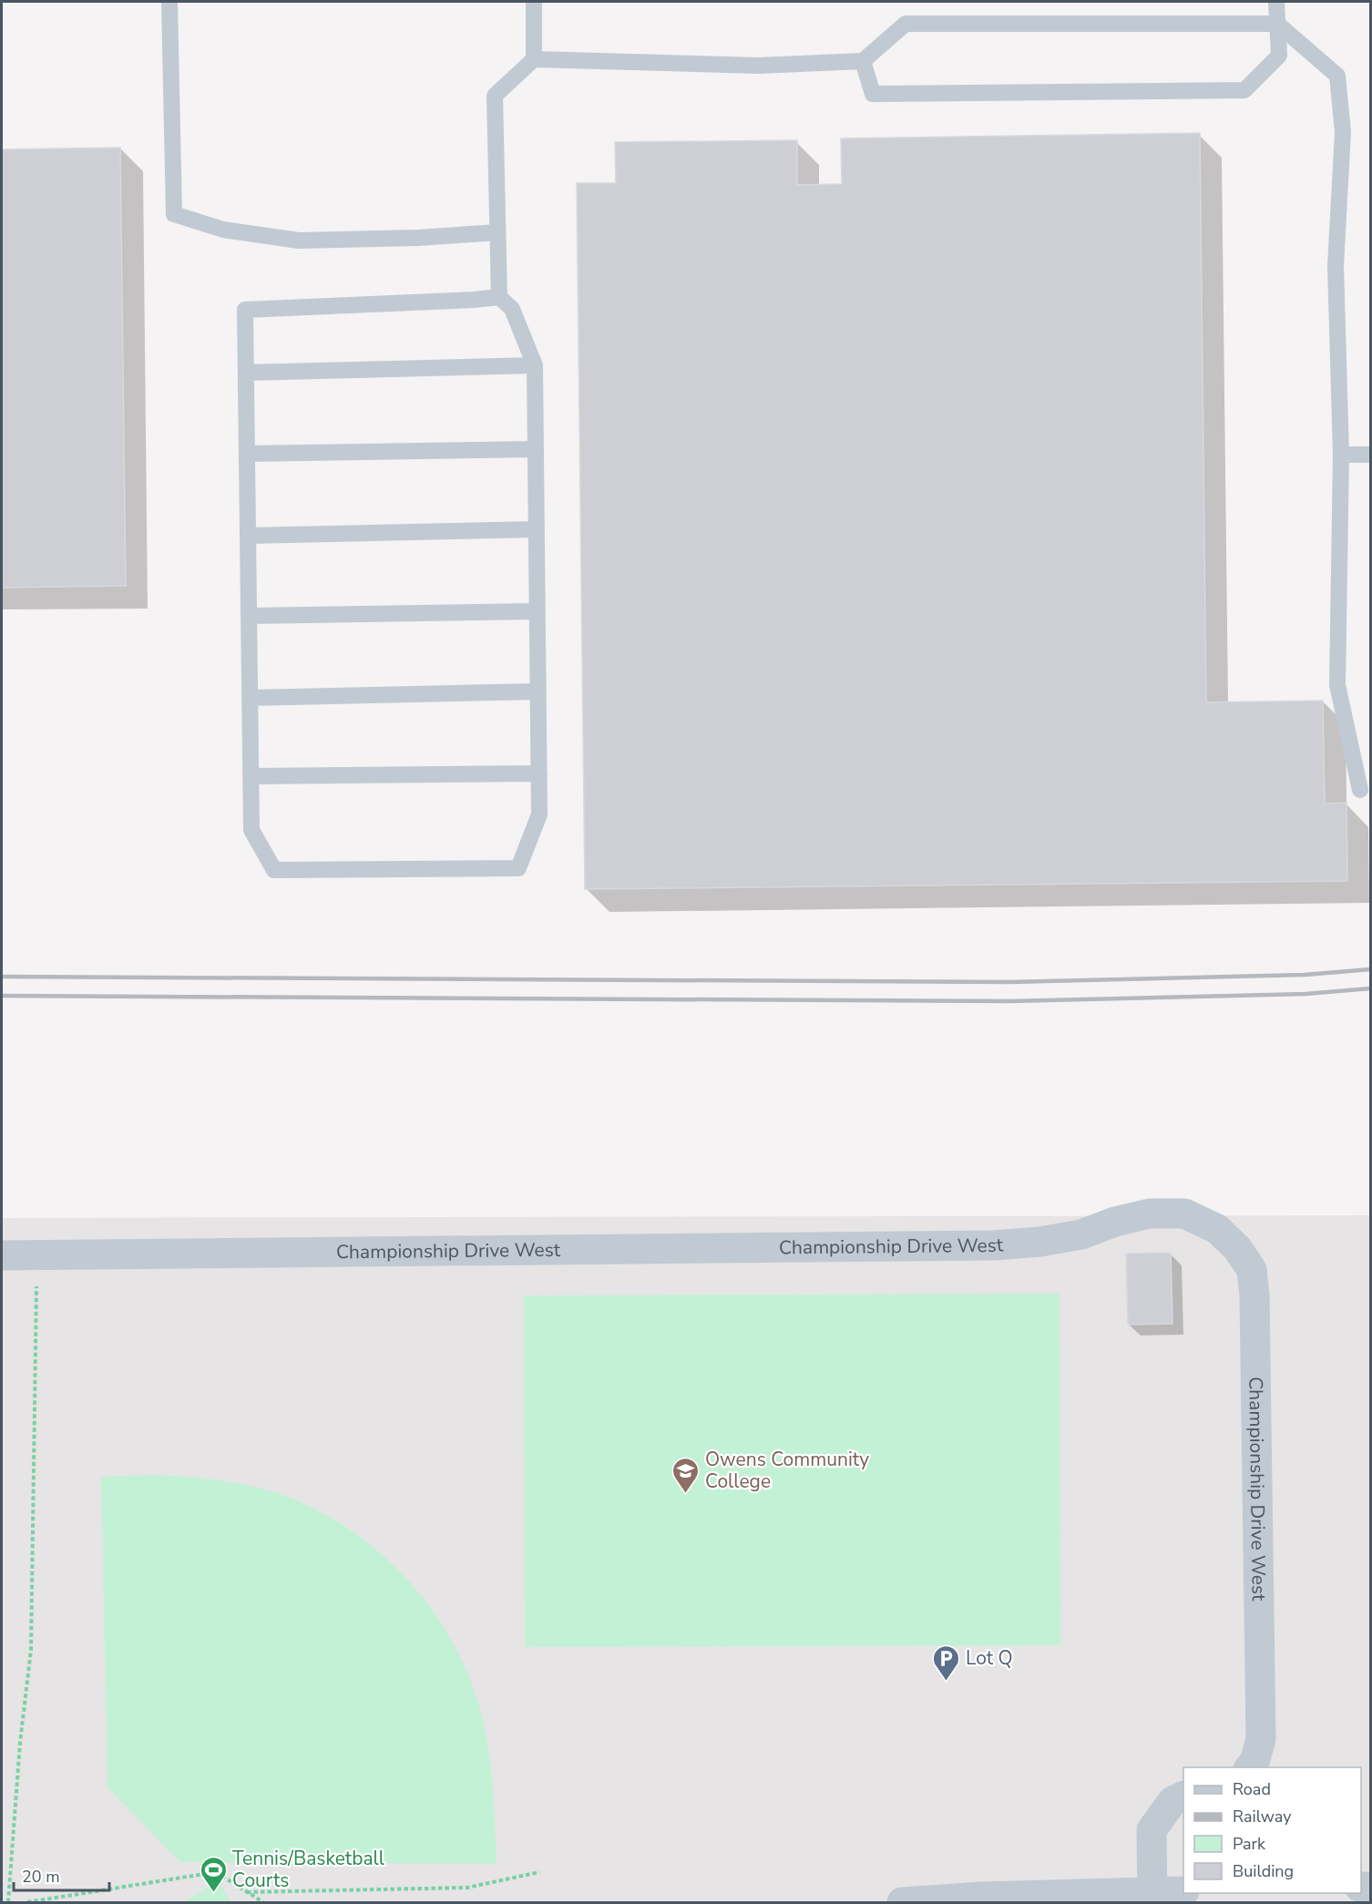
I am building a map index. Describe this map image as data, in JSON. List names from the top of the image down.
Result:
{
  "streets": {
    "street": ["Championship Drive West"]
  },
  "places": {
    "school or university": ["Owens Community College"],
    "parking": ["Lot Q"],
    "sports": ["Tennis/Basketball Courts"]
  },
  "legend": [
    "Road",
    "Railway",
    "Park",
    "Building"
  ],
  "scale_bar": "20 m"
}
